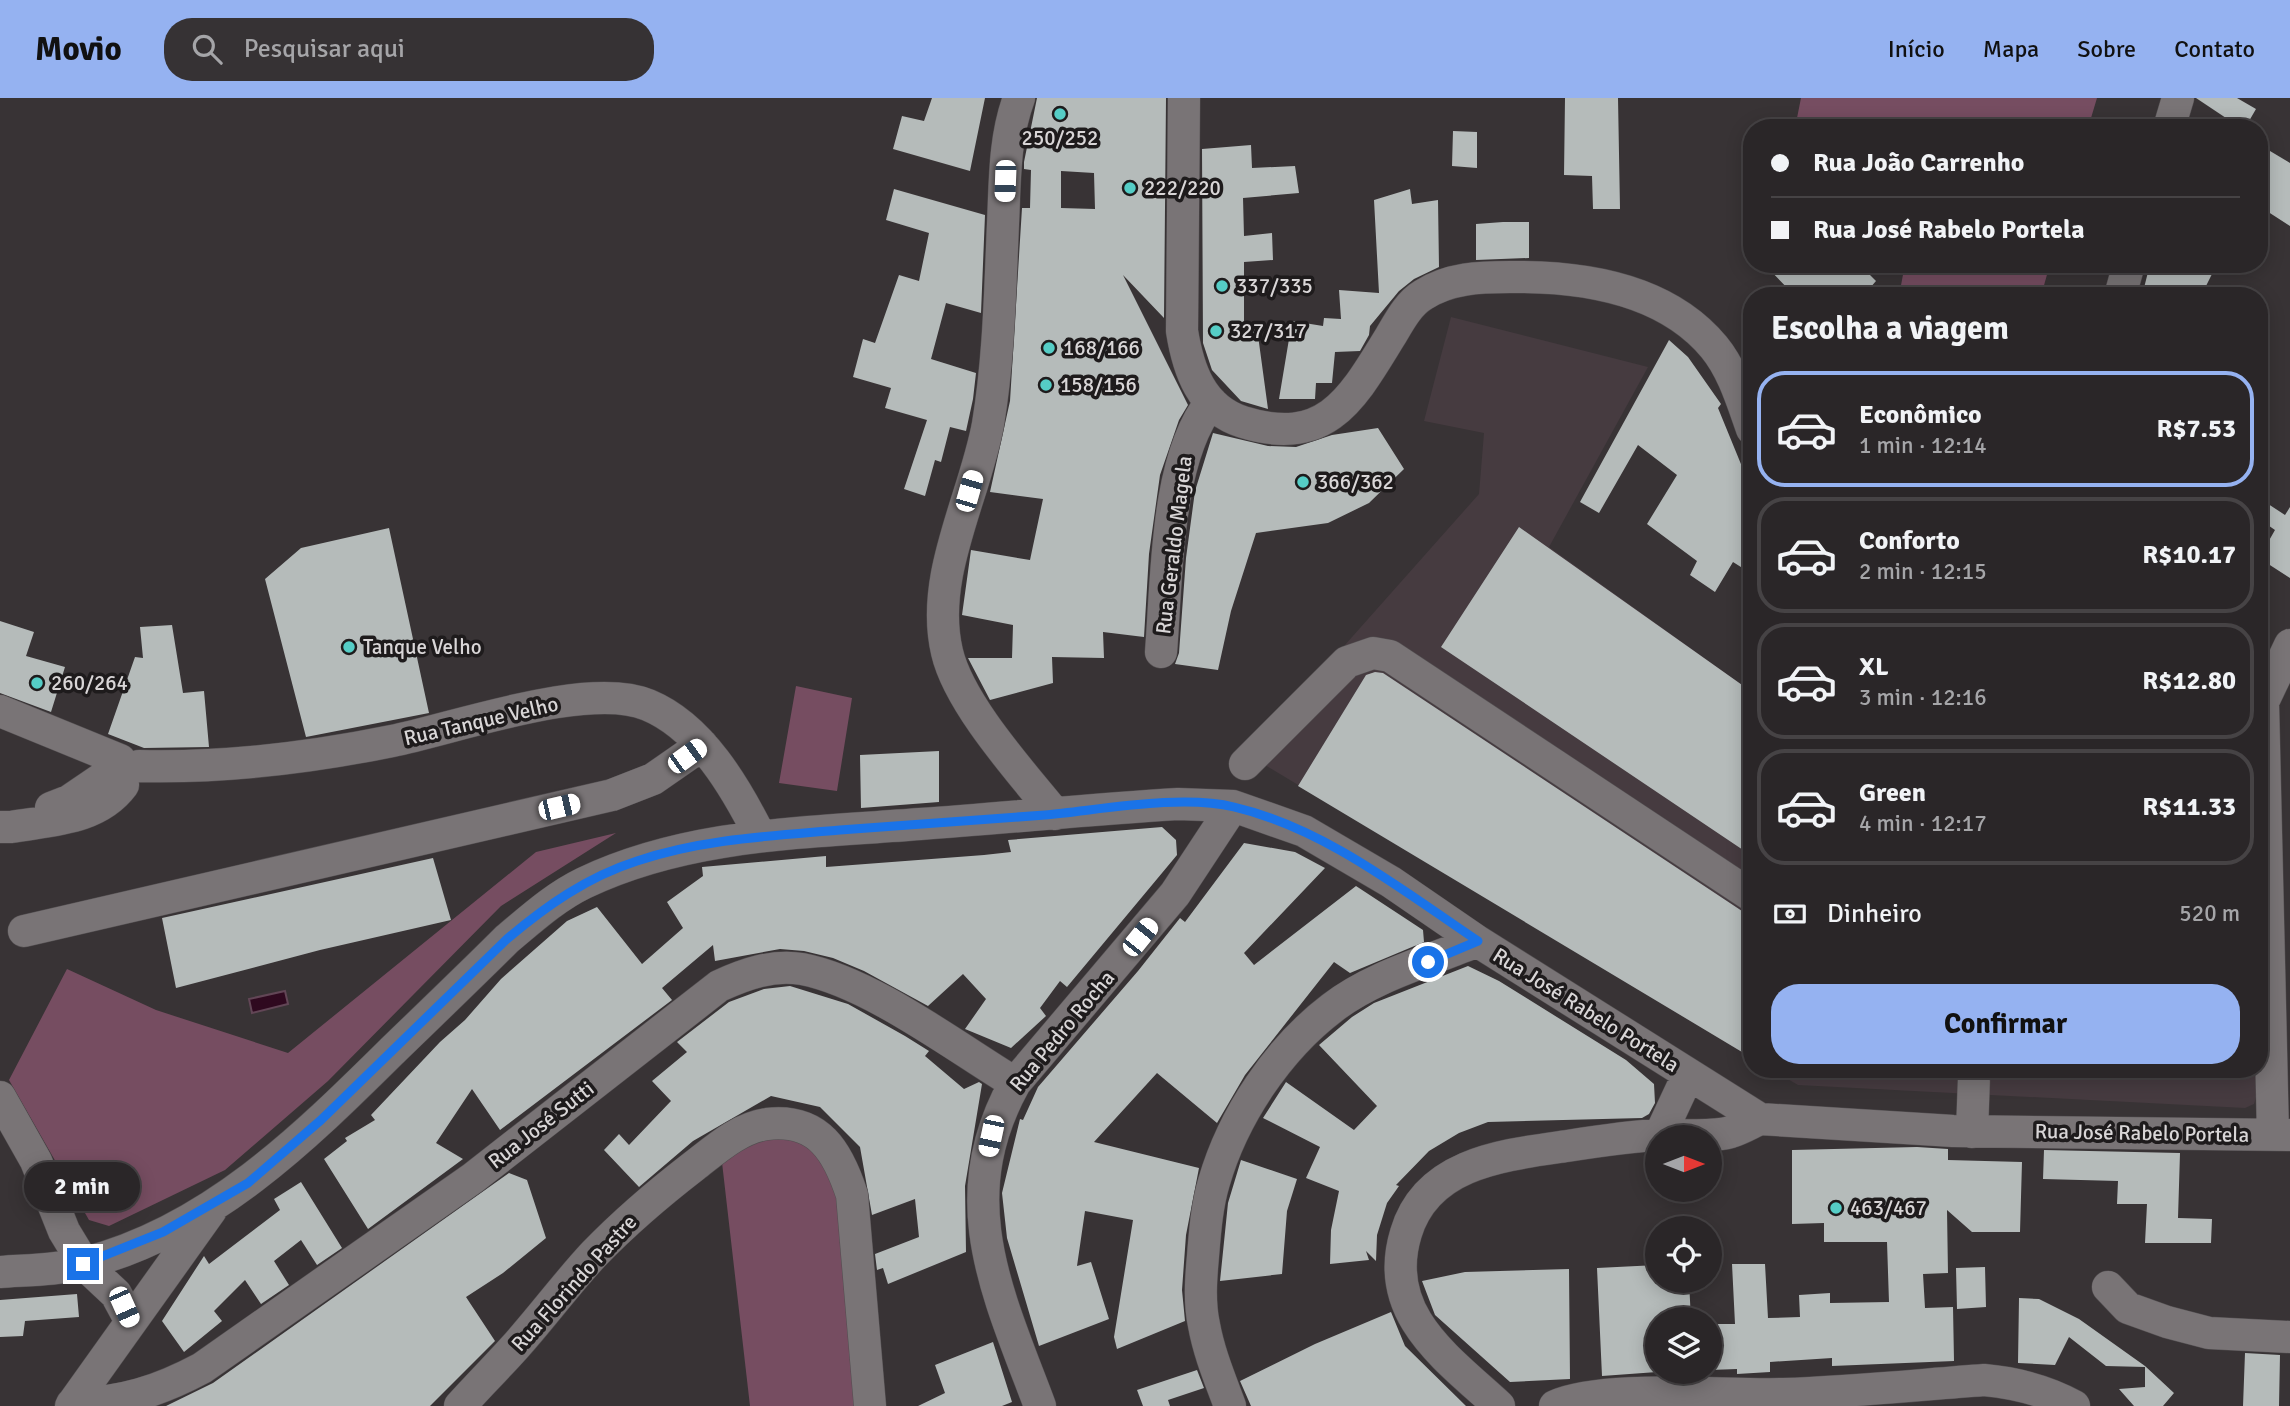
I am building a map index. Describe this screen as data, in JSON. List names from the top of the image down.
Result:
{
  "streets": {
    "street": [
      "Rua Geraldo Magela",
      "Rua Tanque Velho",
      "Rua José Rabelo Portela",
      "Rua Pedro Rocha",
      "Rua José Sutti",
      "Rua Florindo Pastre"
    ]
  },
  "crossings": [
    ["Rua Tanque Velho", "Rua José Rabelo Portela"],
    ["Rua José Rabelo Portela", "Rua Pedro Rocha"],
    ["Rua Pedro Rocha", "Rua José Sutti"]
  ],
  "places": [
    "250/252",
    "222/220",
    "337/335",
    "327/317",
    "168/166",
    "158/156",
    "366/362",
    "Tanque Velho",
    "260/264",
    "463/467"
  ],
  "north": "right",
  "page": {
    "header": "Movio",
    "search": "Pesquisar aqui",
    "nav": [
      "Início",
      "Mapa",
      "Sobre",
      "Contato"
    ],
    "banner": ["Rua João Carrenho", "Rua José Rabelo Portela"],
    "heading": "Escolha a viagem",
    "list": [
      {
        "name": "Econômico",
        "note": "1 min · 12:14",
        "value": "R$7.53"
      },
      {
        "name": "Conforto",
        "note": "2 min · 12:15",
        "value": "R$10.17"
      },
      {
        "name": "XL",
        "note": "3 min · 12:16",
        "value": "R$12.80"
      },
      {
        "name": "Green",
        "note": "4 min · 12:17",
        "value": "R$11.33"
      }
    ],
    "pay": ["Dinheiro", "520 m"],
    "buttons": "Confirmar",
    "bubble": "2 min"
  }
}
